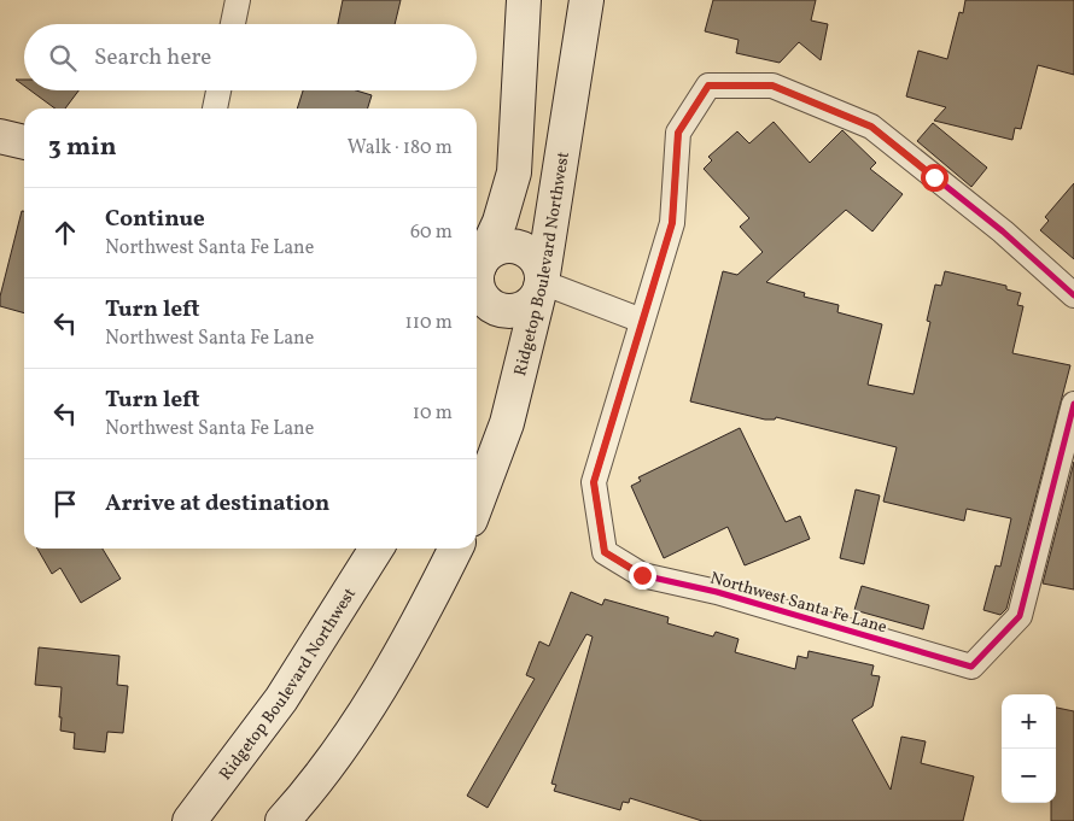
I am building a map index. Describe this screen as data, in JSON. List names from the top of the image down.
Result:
{
  "streets": {
    "main road": ["Ridgetop Boulevard Northwest"],
    "street": ["Northwest Santa Fe Lane"]
  },
  "page": {
    "search": "Search here",
    "heading": ["3 min", "Walk · 180 m"],
    "list": [
      ["Continue", "Northwest Santa Fe Lane", "60 m"],
      ["Turn left", "Northwest Santa Fe Lane", "110 m"],
      ["Turn left", "Northwest Santa Fe Lane", "10 m"],
      "Arrive at destination"
    ],
    "map_buttons": ["+", "−"]
  }
}
